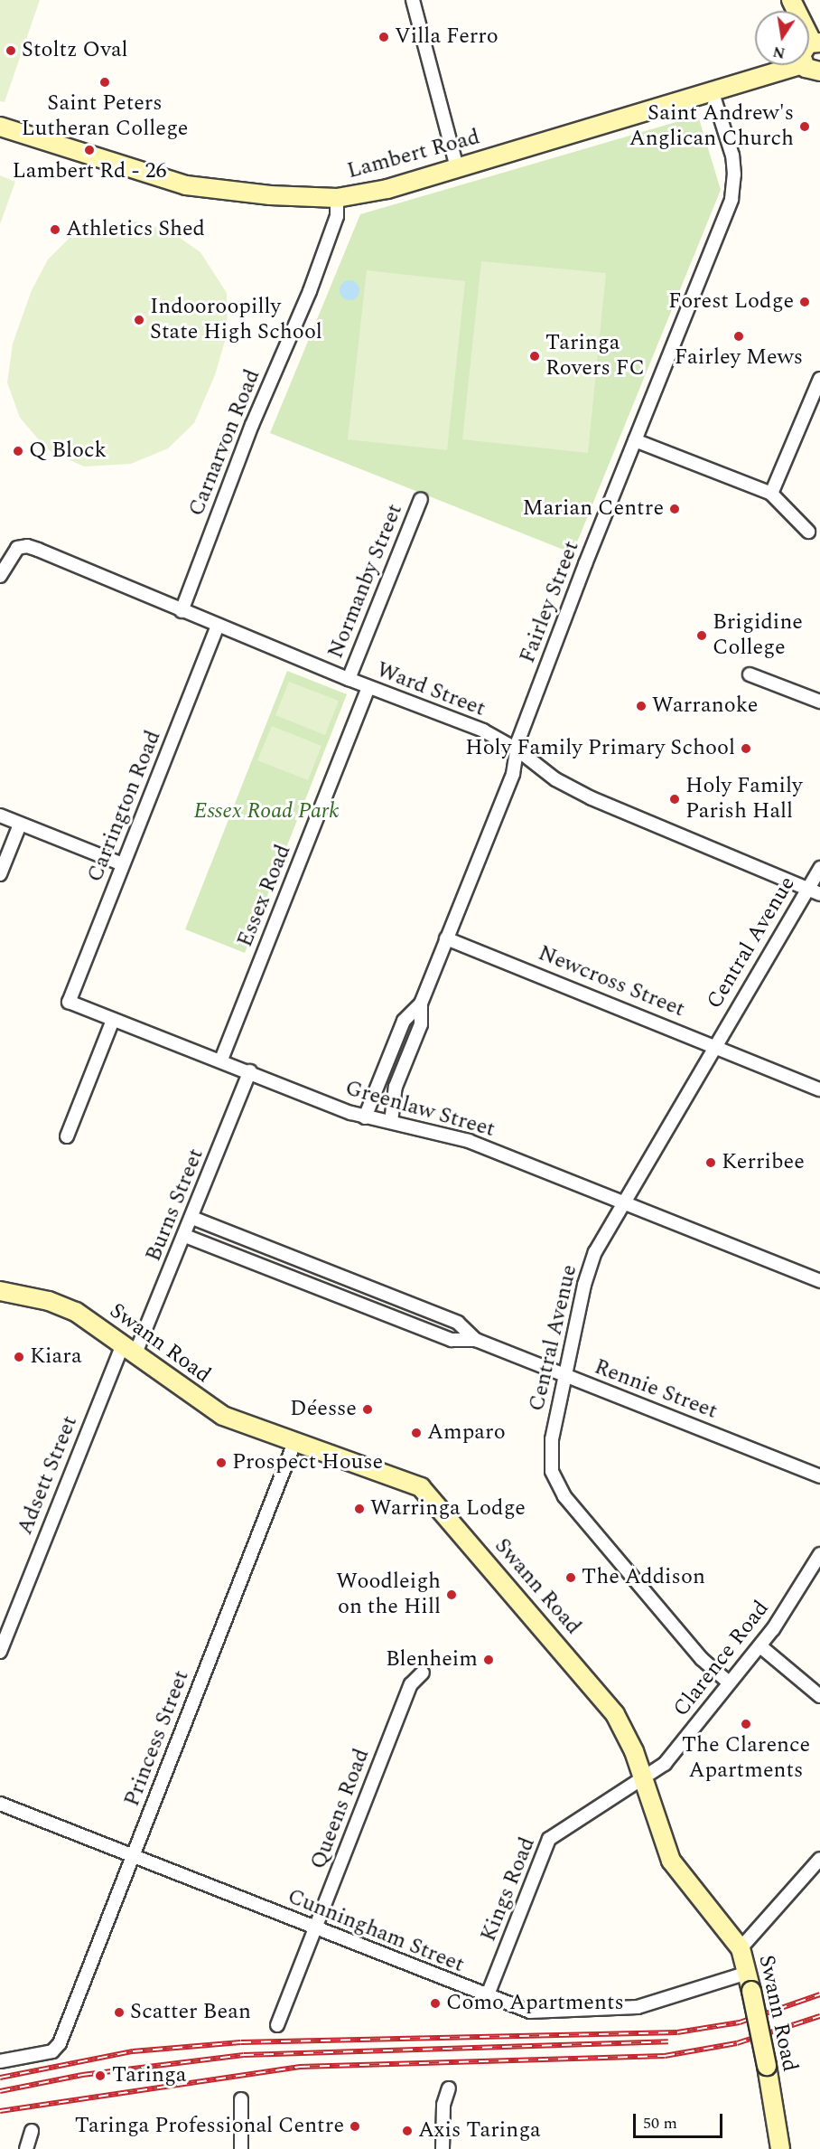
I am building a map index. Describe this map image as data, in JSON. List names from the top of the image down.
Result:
{
  "streets": {
    "main road": ["Lambert Road", "Swann Road"],
    "street": [
      "Carnarvon Road",
      "Normanby Street",
      "Fairley Street",
      "Ward Street",
      "Carrington Road",
      "Essex Road",
      "Central Avenue",
      "Newcross Street",
      "Greenlaw Street",
      "Burns Street",
      "Rennie Street",
      "Adsett Street",
      "Clarence Road",
      "Princess Street",
      "Queens Road",
      "Kings Road",
      "Cunningham Street"
    ]
  },
  "crossings": [
    ["Lambert Road", "Carnarvon Road"],
    ["Lambert Road", "Fairley Street"],
    ["Carnarvon Road", "Ward Street"],
    ["Normanby Street", "Ward Street"],
    ["Fairley Street", "Ward Street"],
    ["Fairley Street", "Newcross Street"],
    ["Fairley Street", "Greenlaw Street"],
    ["Ward Street", "Carrington Road"],
    ["Ward Street", "Essex Road"],
    ["Ward Street", "Central Avenue"],
    ["Carrington Road", "Greenlaw Street"],
    ["Essex Road", "Greenlaw Street"],
    ["Central Avenue", "Newcross Street"],
    ["Central Avenue", "Greenlaw Street"],
    ["Central Avenue", "Rennie Street"],
    ["Central Avenue", "Clarence Road"],
    ["Greenlaw Street", "Burns Street"],
    ["Burns Street", "Swann Road"],
    ["Burns Street", "Rennie Street"],
    ["Burns Street", "Adsett Street"],
    ["Swann Road", "Adsett Street"],
    ["Swann Road", "Clarence Road"],
    ["Swann Road", "Princess Street"],
    ["Swann Road", "Kings Road"],
    ["Swann Road", "Cunningham Street"],
    ["Clarence Road", "Kings Road"],
    ["Princess Street", "Cunningham Street"],
    ["Queens Road", "Cunningham Street"],
    ["Kings Road", "Cunningham Street"]
  ],
  "parks": ["Essex Road Park"],
  "places": [
    "Villa Ferro",
    "Stoltz Oval",
    "Saint Peters Lutheran College",
    "Saint Andrew's Anglican Church",
    "Lambert Rd - 26",
    "Athletics Shed",
    "Forest Lodge",
    "Indooroopilly State High School",
    "Fairley Mews",
    "Taringa Rovers FC",
    "Q Block",
    "Marian Centre",
    "Brigidine College",
    "Warranoke",
    "Holy Family Primary School",
    "Holy Family Parish Hall",
    "Kerribee",
    "Kiara",
    "Déesse",
    "Amparo",
    "Prospect House",
    "Warringa Lodge",
    "The Addison",
    "Woodleigh on the Hill",
    "Blenheim",
    "The Clarence Apartments",
    "Como Apartments",
    "Scatter Bean",
    "Taringa",
    "Taringa Professional Centre",
    "Axis Taringa"
  ],
  "scale_bar": "50 m",
  "north": "bottom"
}
